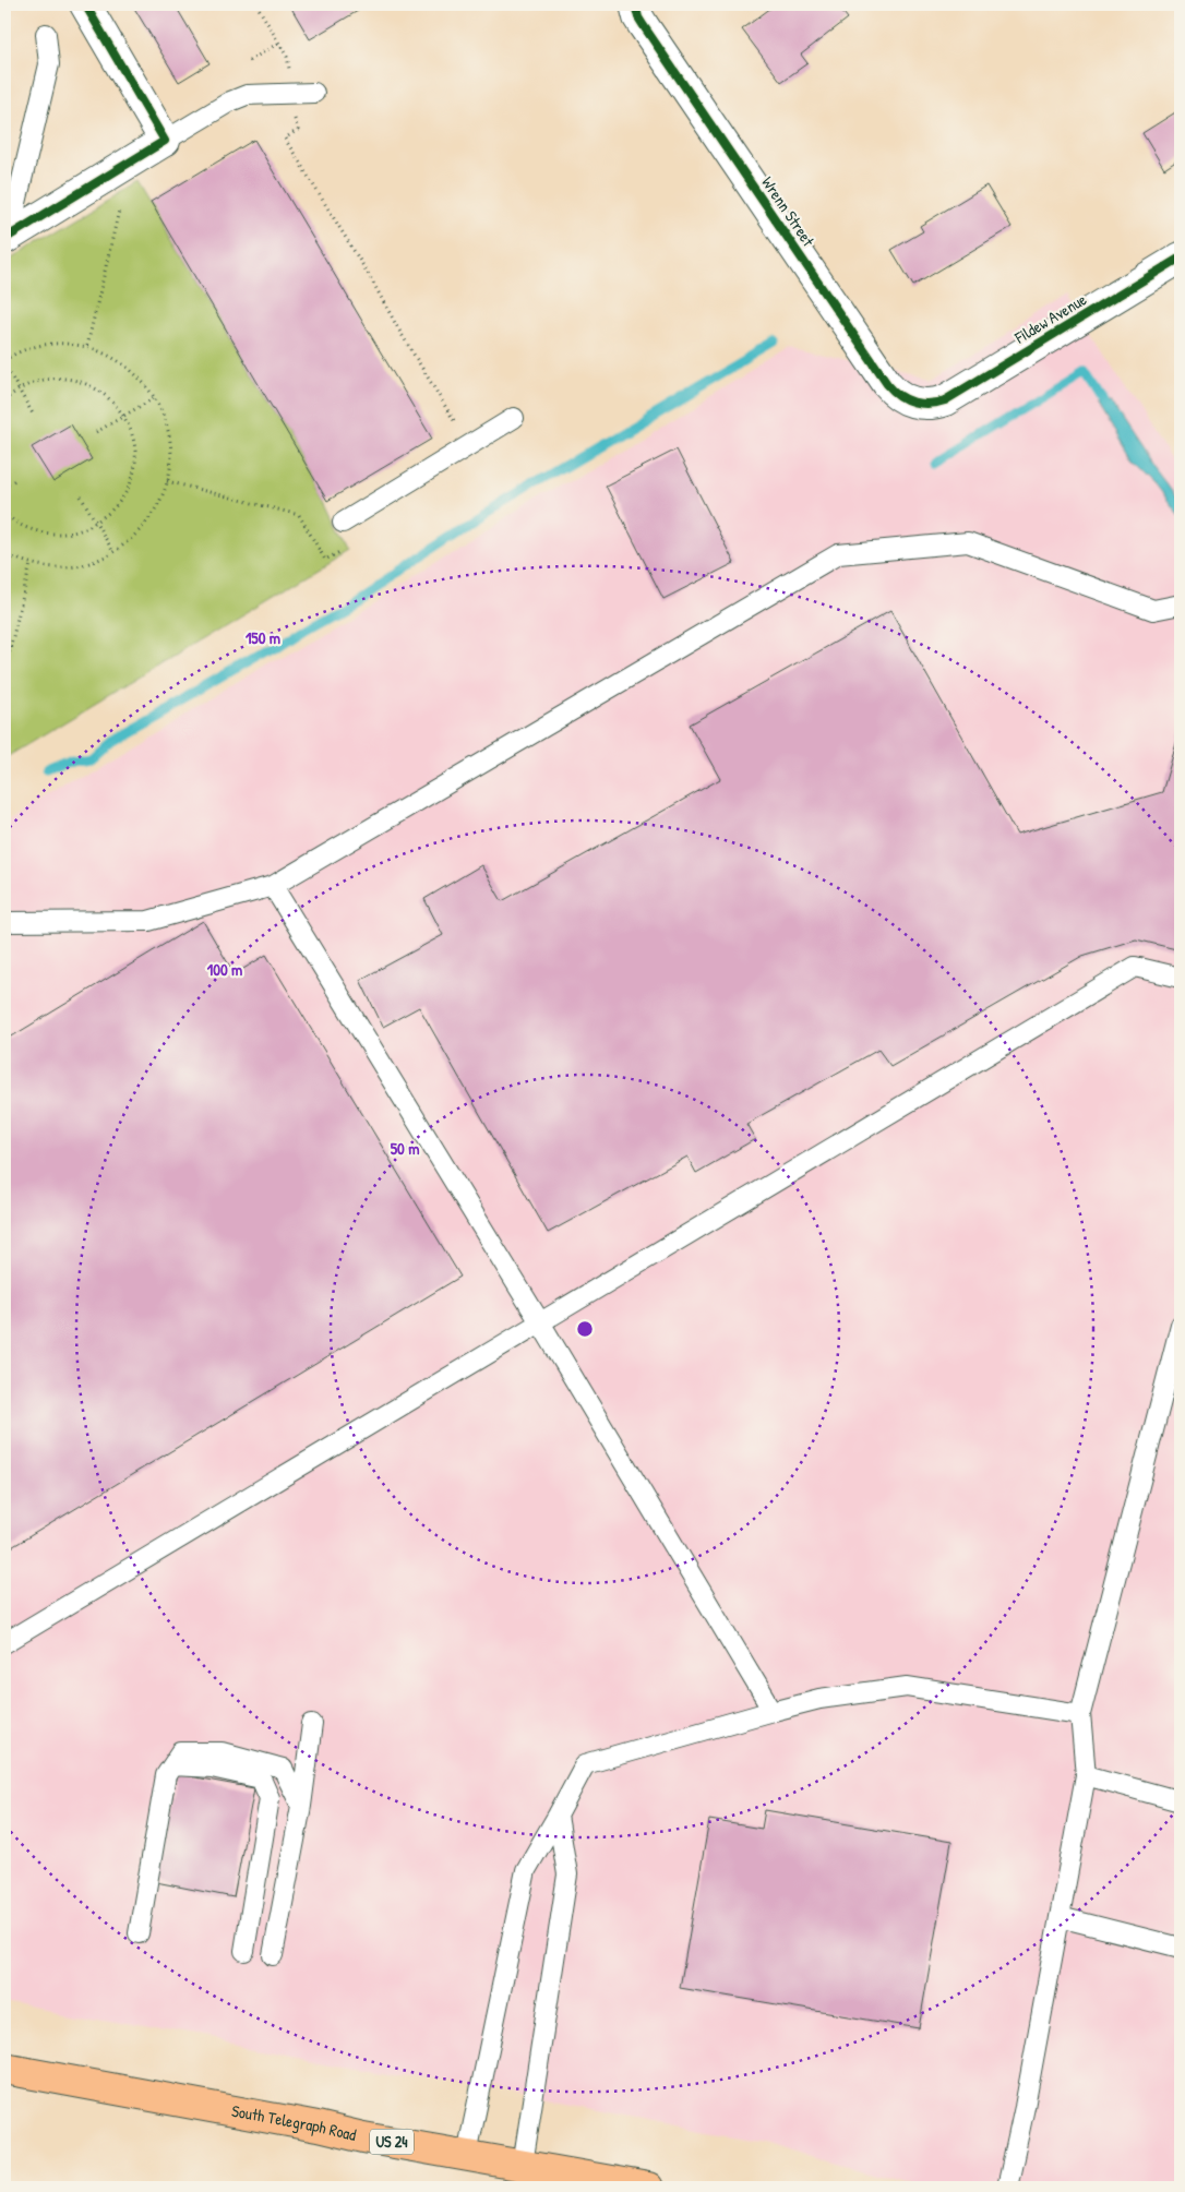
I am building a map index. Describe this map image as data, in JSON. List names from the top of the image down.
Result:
{
  "streets": {
    "highway": ["South Telegraph Road", "US 24"],
    "street": ["Wrenn Street", "Fildew Avenue"]
  },
  "crossings": [
    ["Wrenn Street", "Fildew Avenue"]
  ],
  "rings": ["150 m", "100 m", "50 m"]
}
